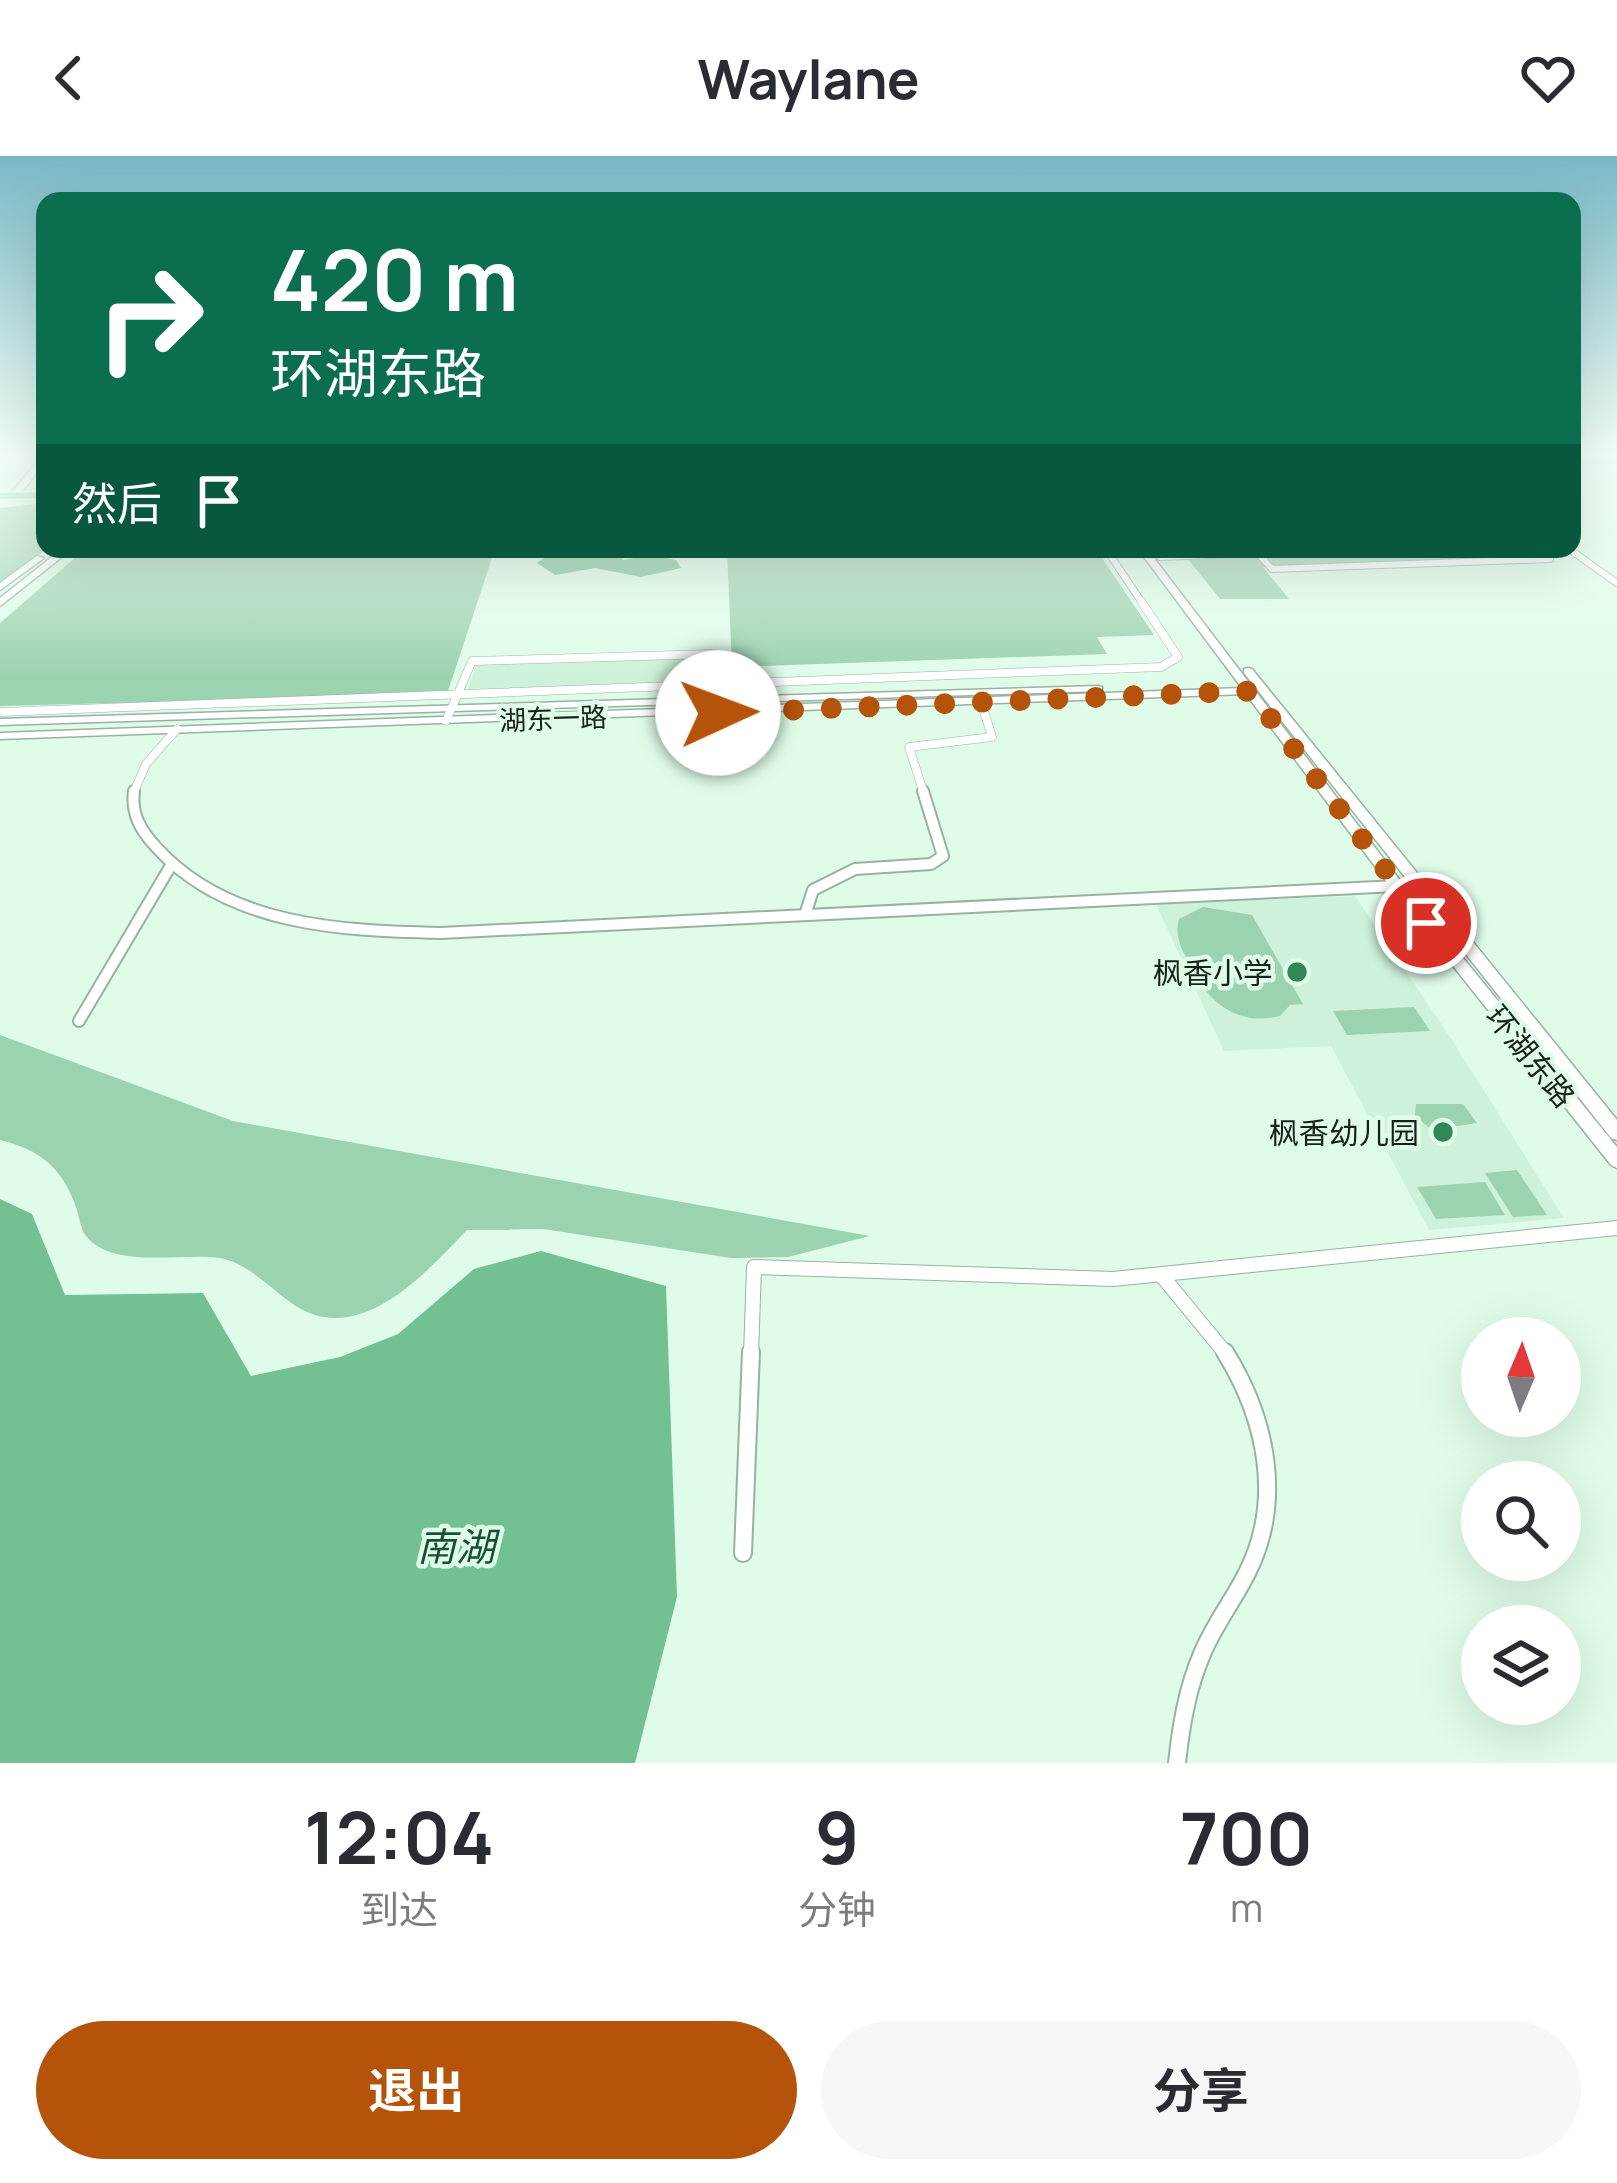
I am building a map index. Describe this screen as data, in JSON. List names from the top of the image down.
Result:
{
  "streets": {
    "main road": ["湖东一路", "环湖东路"]
  },
  "crossings": [
    ["湖东一路", "环湖东路"]
  ],
  "water": ["南湖"],
  "places": ["枫香小学", "枫香幼儿园"],
  "north": "top",
  "page": {
    "header": "Waylane",
    "turn": ["420 m", "环湖东路"],
    "then": "然后",
    "eta": [
      "12:04",
      "到达",
      "9",
      "分钟",
      "700",
      "m"
    ],
    "buttons": ["退出", "分享"]
  }
}
